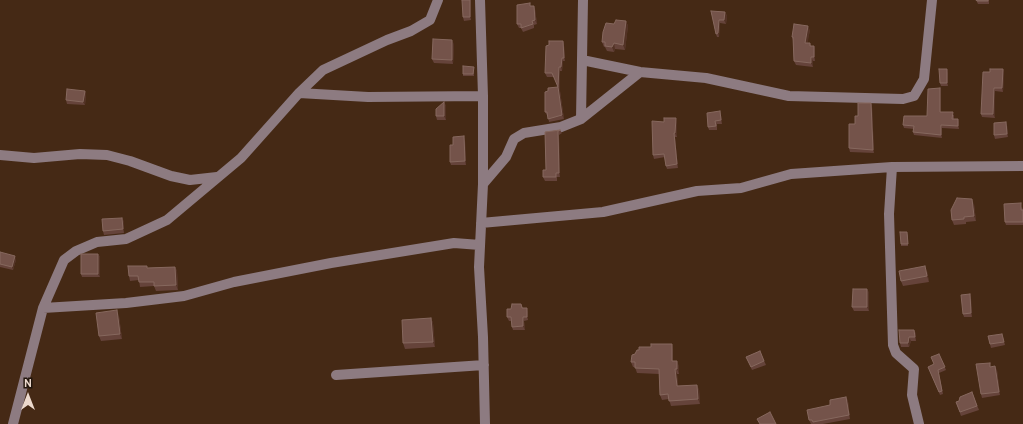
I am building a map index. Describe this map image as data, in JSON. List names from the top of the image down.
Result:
{
  "north": "top"
}
